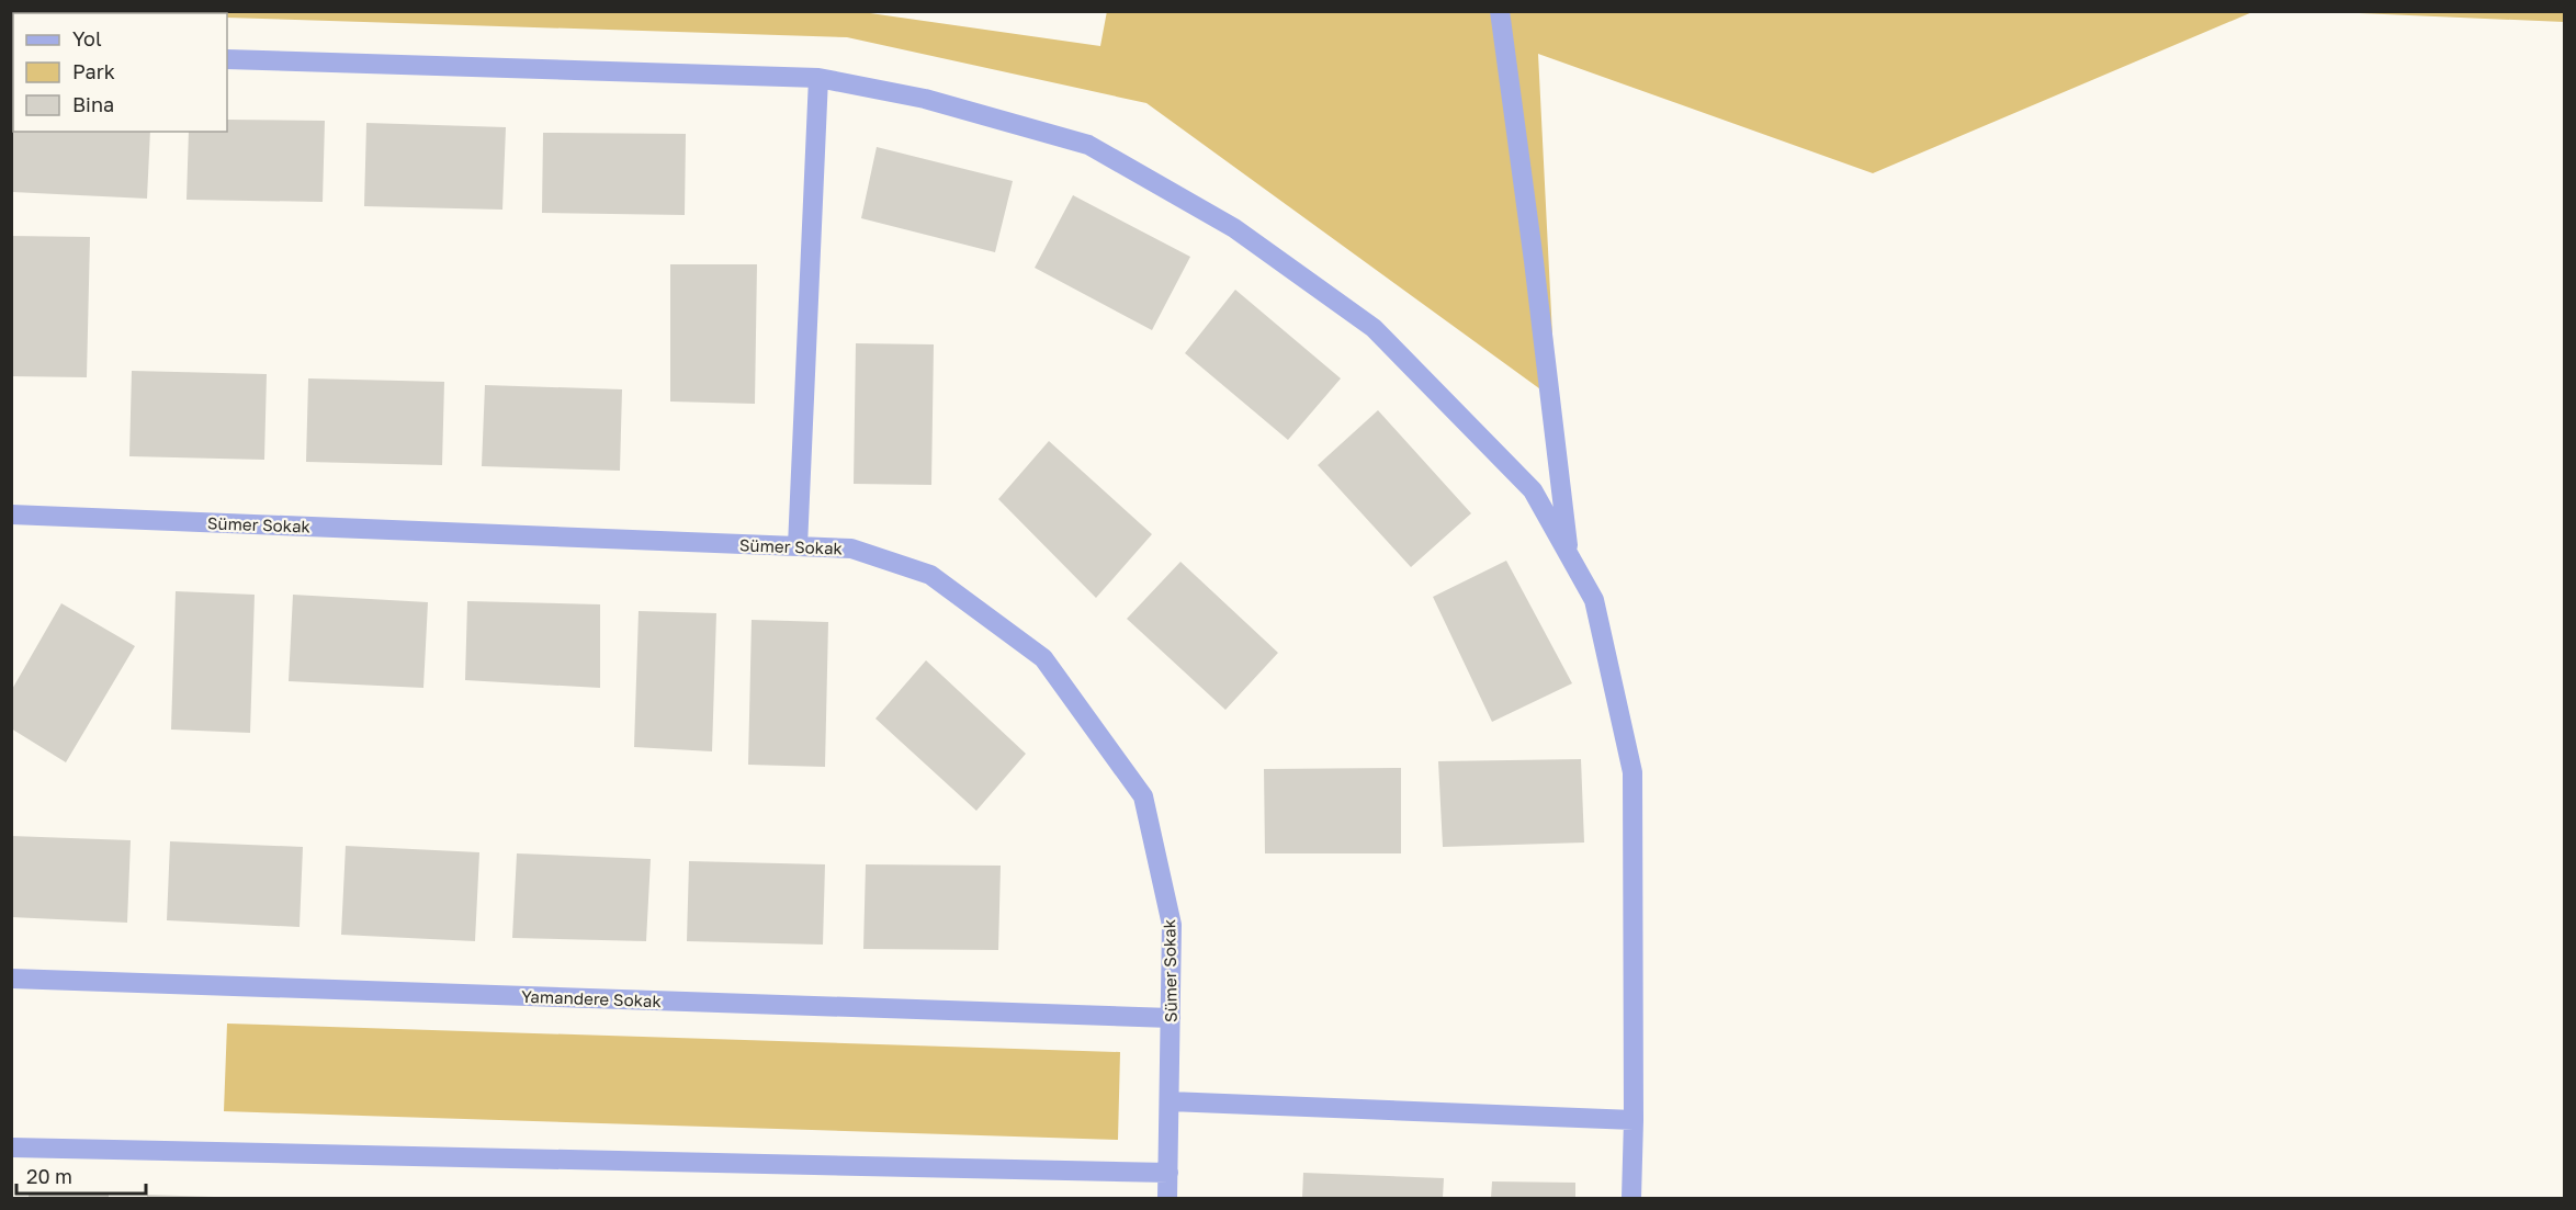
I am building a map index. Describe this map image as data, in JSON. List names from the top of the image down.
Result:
{
  "streets": {
    "street": ["Sümer Sokak", "Yamandere Sokak"]
  },
  "crossings": [
    ["Sümer Sokak", "Yamandere Sokak"]
  ],
  "legend": ["Yol", "Park", "Bina"],
  "scale_bar": "20 m"
}
